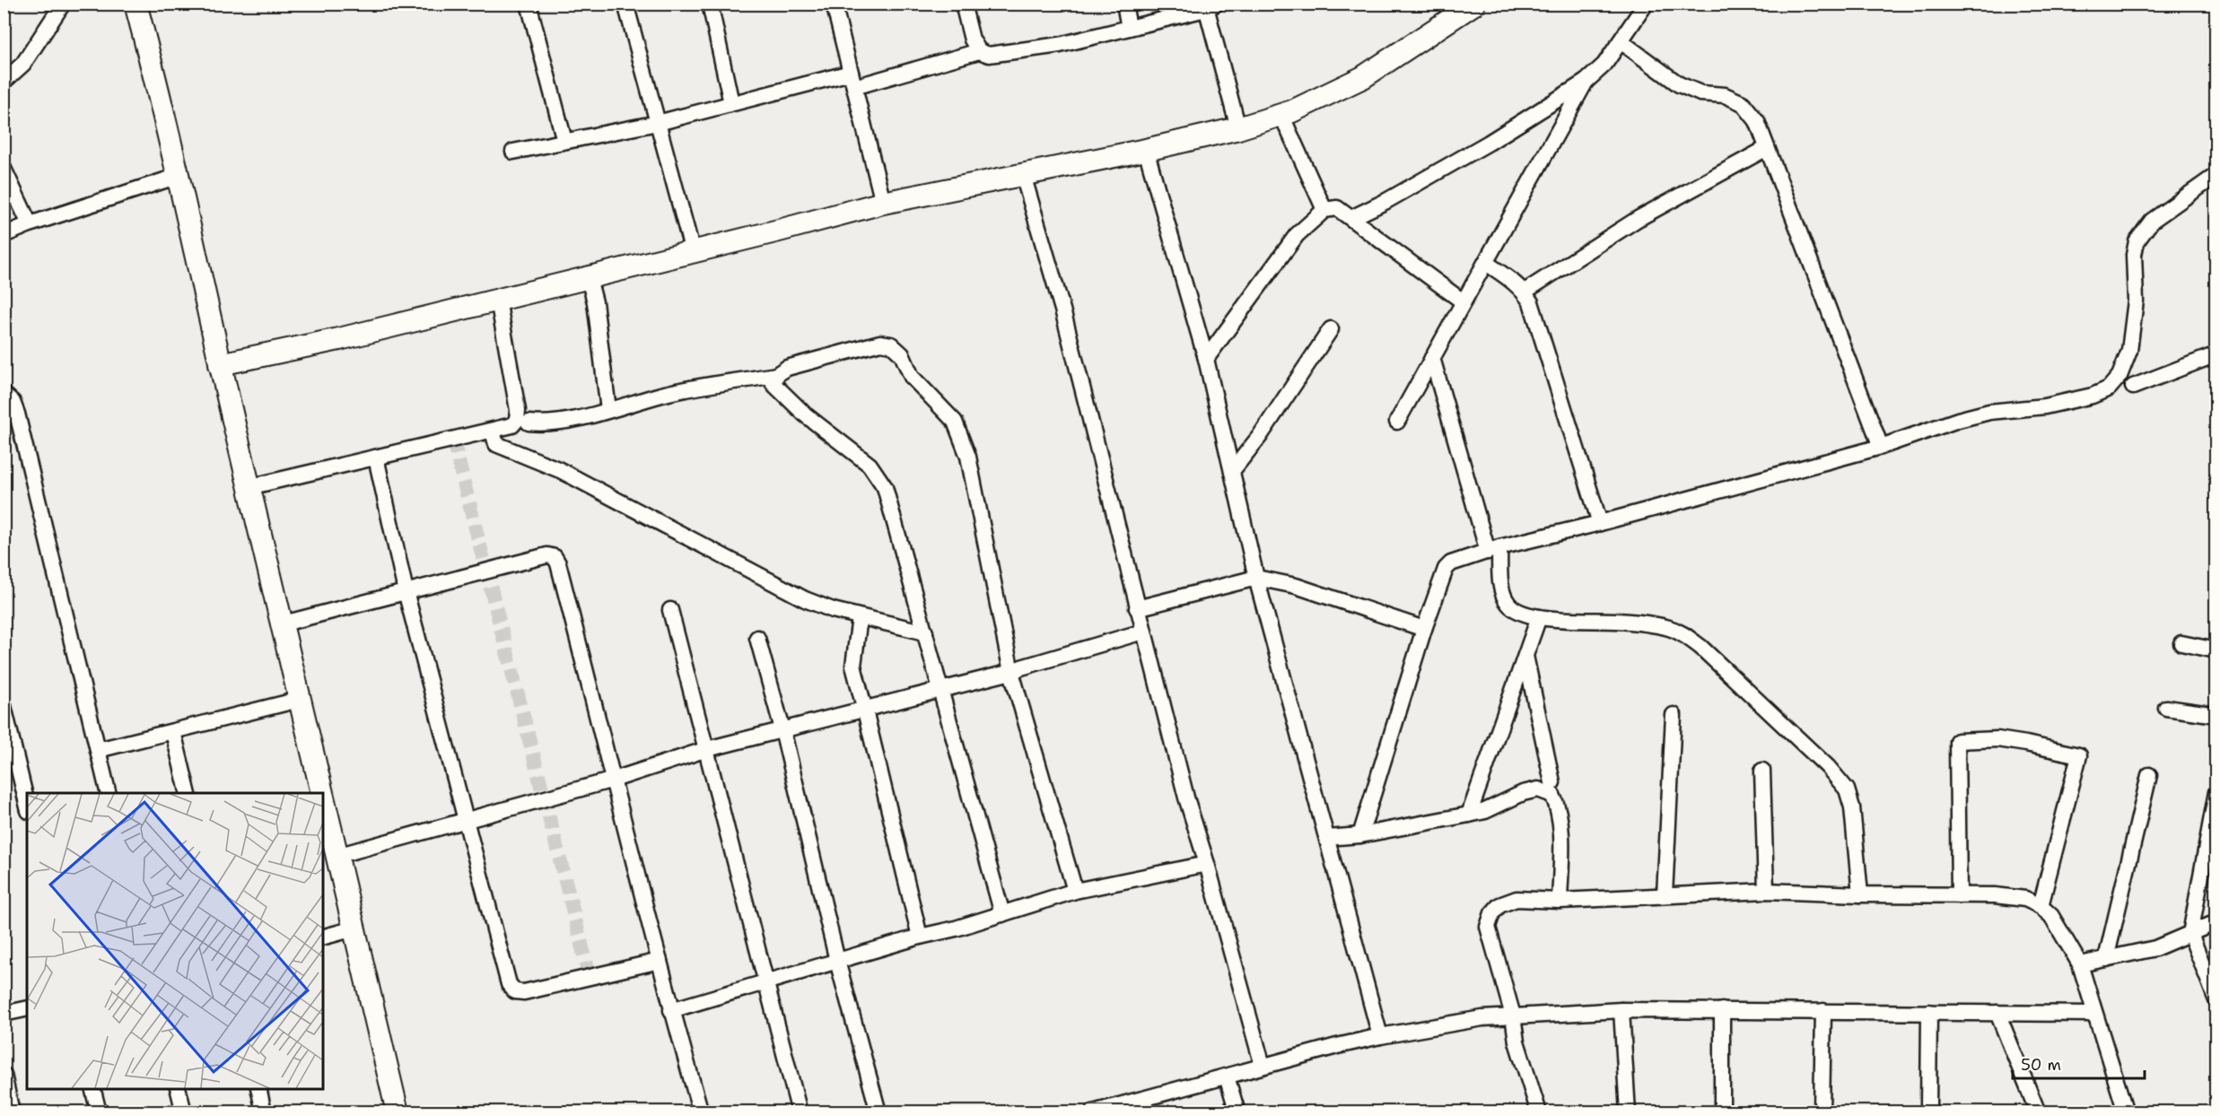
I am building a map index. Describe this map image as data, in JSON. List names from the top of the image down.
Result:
{
  "scale_bar": "50 m"
}
